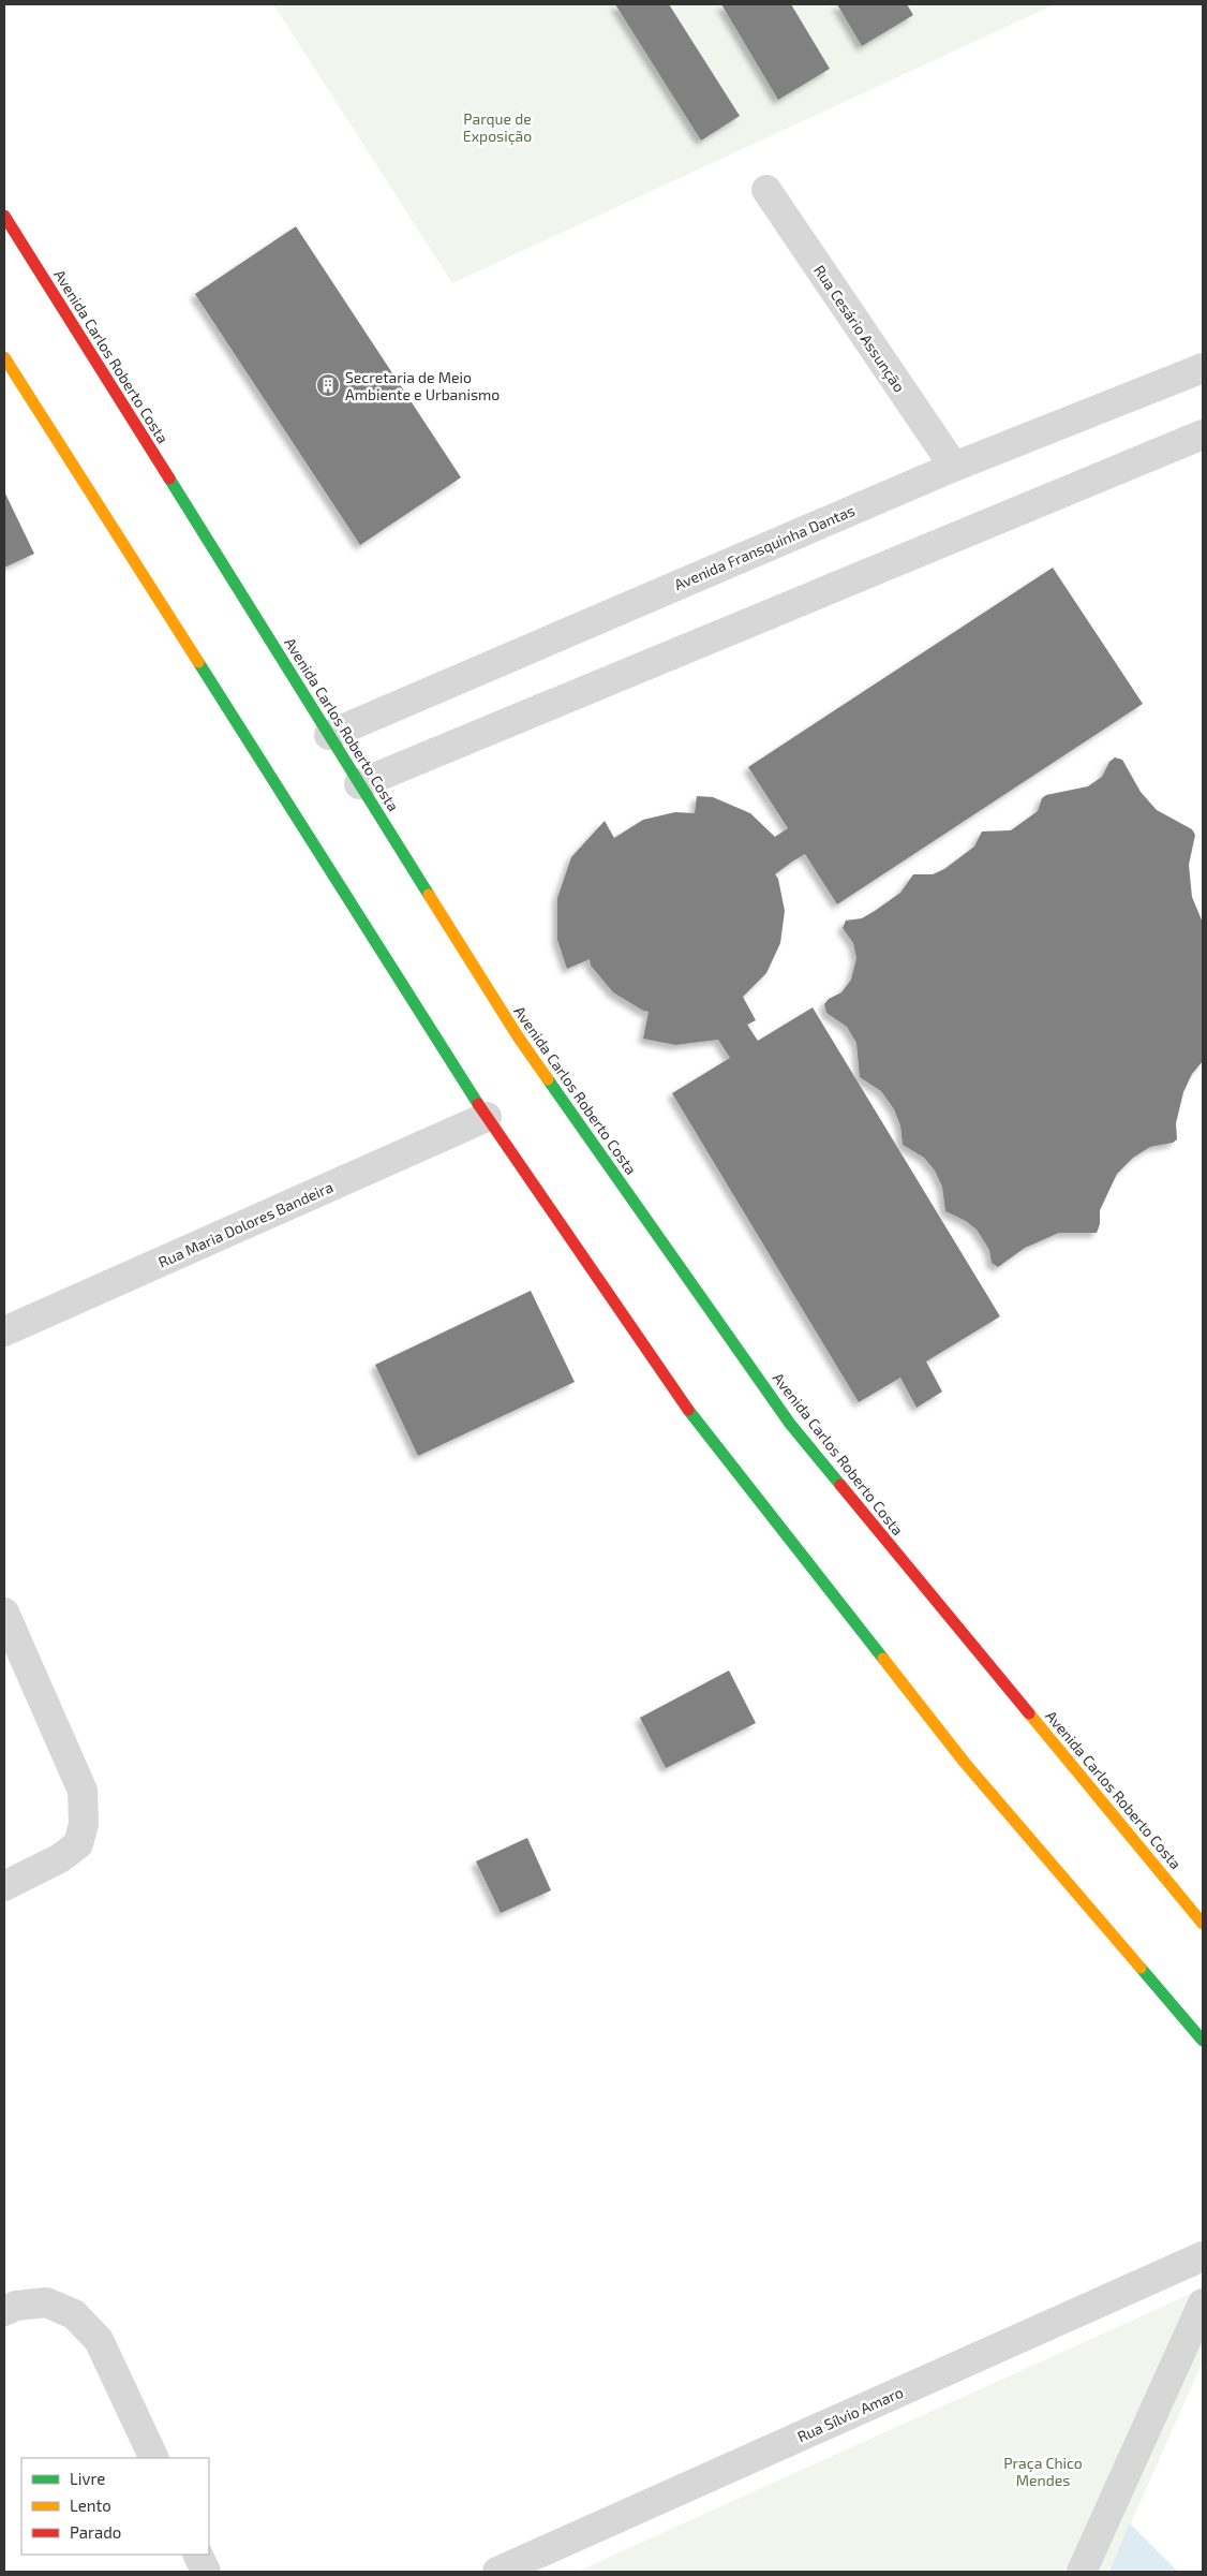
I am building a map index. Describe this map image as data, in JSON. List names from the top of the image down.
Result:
{
  "streets": {
    "main road": ["Avenida Carlos Roberto Costa"],
    "street": [
      "Rua Cesário Assunção",
      "Avenida Fransquinha Dantas",
      "Rua Maria Dolores Bandeira",
      "Rua Sílvio Amaro"
    ]
  },
  "crossings": [
    ["Rua Cesário Assunção", "Avenida Fransquinha Dantas"],
    ["Avenida Carlos Roberto Costa", "Avenida Fransquinha Dantas"]
  ],
  "parks": ["Parque de Exposição", "Praça Chico Mendes"],
  "places": {
    "building": ["Secretaria de Meio Ambiente e Urbanismo"]
  },
  "legend": ["Livre", "Lento", "Parado"]
}
